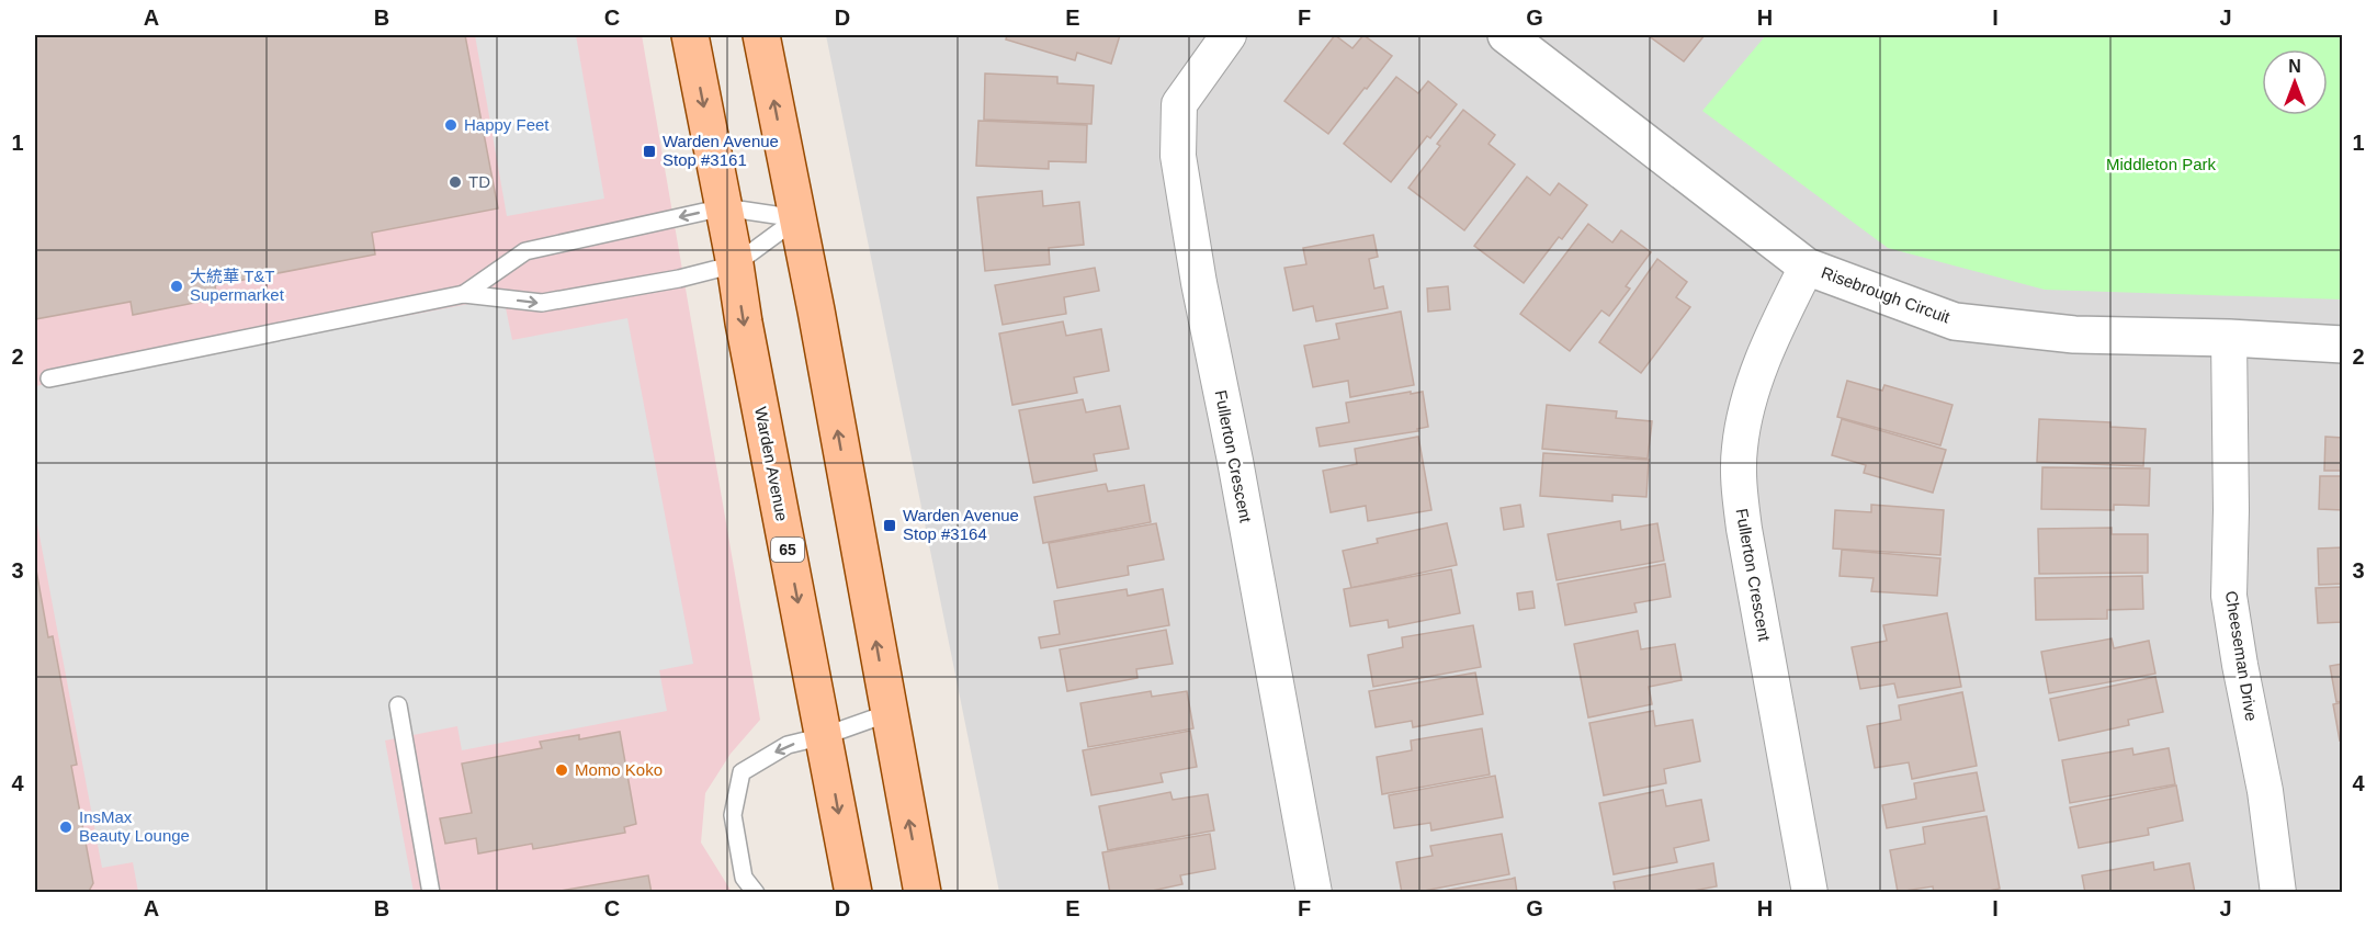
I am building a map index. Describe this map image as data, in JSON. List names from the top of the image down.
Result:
{
  "streets": {
    "main road": ["Warden Avenue", "65"],
    "street": ["Risebrough Circuit", "Fullerton Crescent", "Cheeseman Drive"]
  },
  "crossings": [
    ["Risebrough Circuit", "Fullerton Crescent"],
    ["Risebrough Circuit", "Cheeseman Drive"]
  ],
  "parks": ["Middleton Park"],
  "places": {
    "other": [
      "Happy Feet",
      "TD",
      "大統華 T&T Supermarket",
      "Momo Koko",
      "InsMax Beauty Lounge"
    ],
    "transit": ["Warden Avenue Stop #3161", "Warden Avenue Stop #3164"]
  },
  "north": "top",
  "grid": {
    "columns": [
      "A",
      "B",
      "C",
      "D",
      "E",
      "F",
      "G",
      "H",
      "I",
      "J"
    ],
    "rows": [
      "1",
      "2",
      "3",
      "4"
    ]
  }
}
